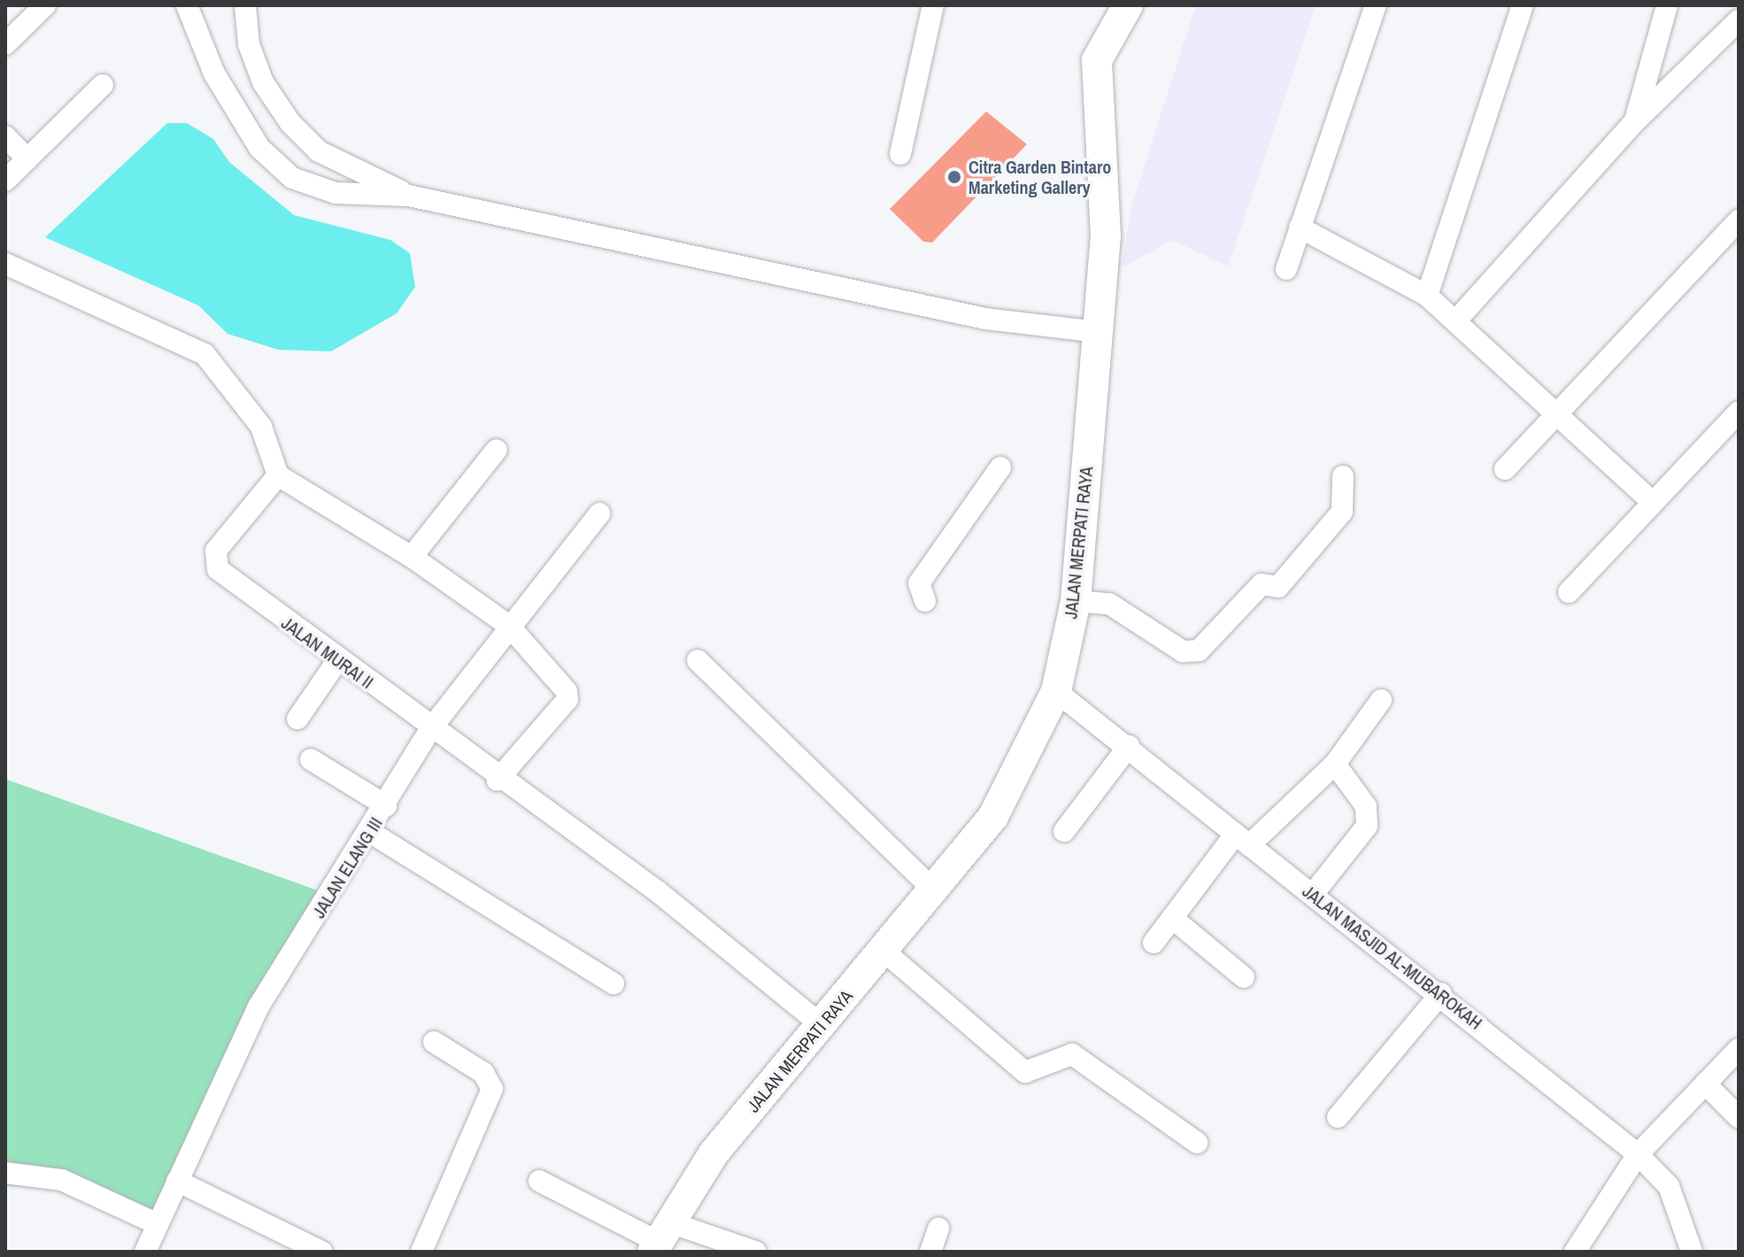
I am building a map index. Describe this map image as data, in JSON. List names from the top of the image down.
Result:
{
  "streets": {
    "main road": ["JALAN MERPATI RAYA"],
    "street": ["JALAN MURAI II", "JALAN ELANG III", "JALAN MASJID AL-MUBAROKAH"]
  },
  "crossings": [
    ["JALAN MERPATI RAYA", "JALAN MURAI II"],
    ["JALAN MERPATI RAYA", "JALAN MASJID AL-MUBAROKAH"],
    ["JALAN MURAI II", "JALAN ELANG III"]
  ],
  "places": ["Citra Garden Bintaro Marketing Gallery"]
}
